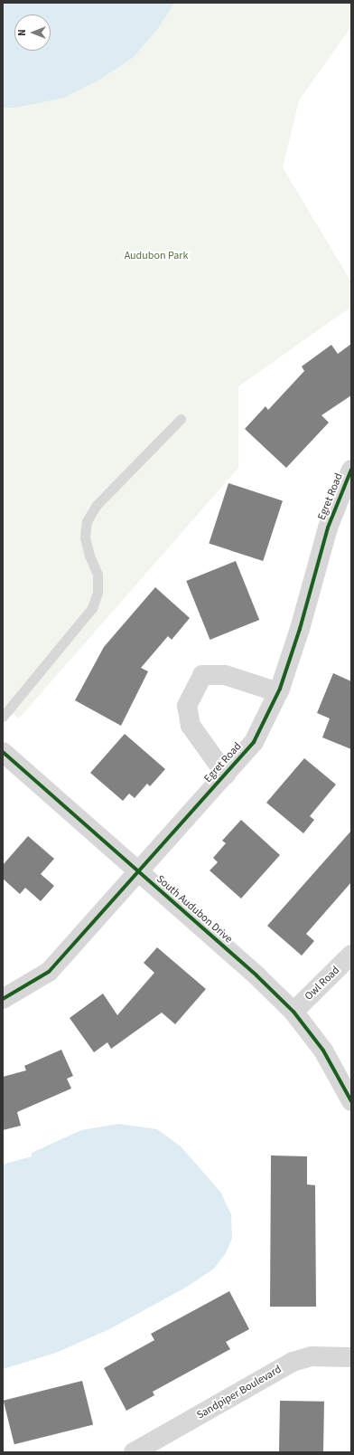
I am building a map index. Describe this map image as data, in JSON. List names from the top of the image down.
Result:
{
  "streets": {
    "street": [
      "Egret Road",
      "South Audubon Drive",
      "Owl Road",
      "Sandpiper Boulevard"
    ]
  },
  "crossings": [
    ["Egret Road", "South Audubon Drive"],
    ["South Audubon Drive", "Owl Road"]
  ],
  "parks": ["Audubon Park"],
  "north": "left"
}
